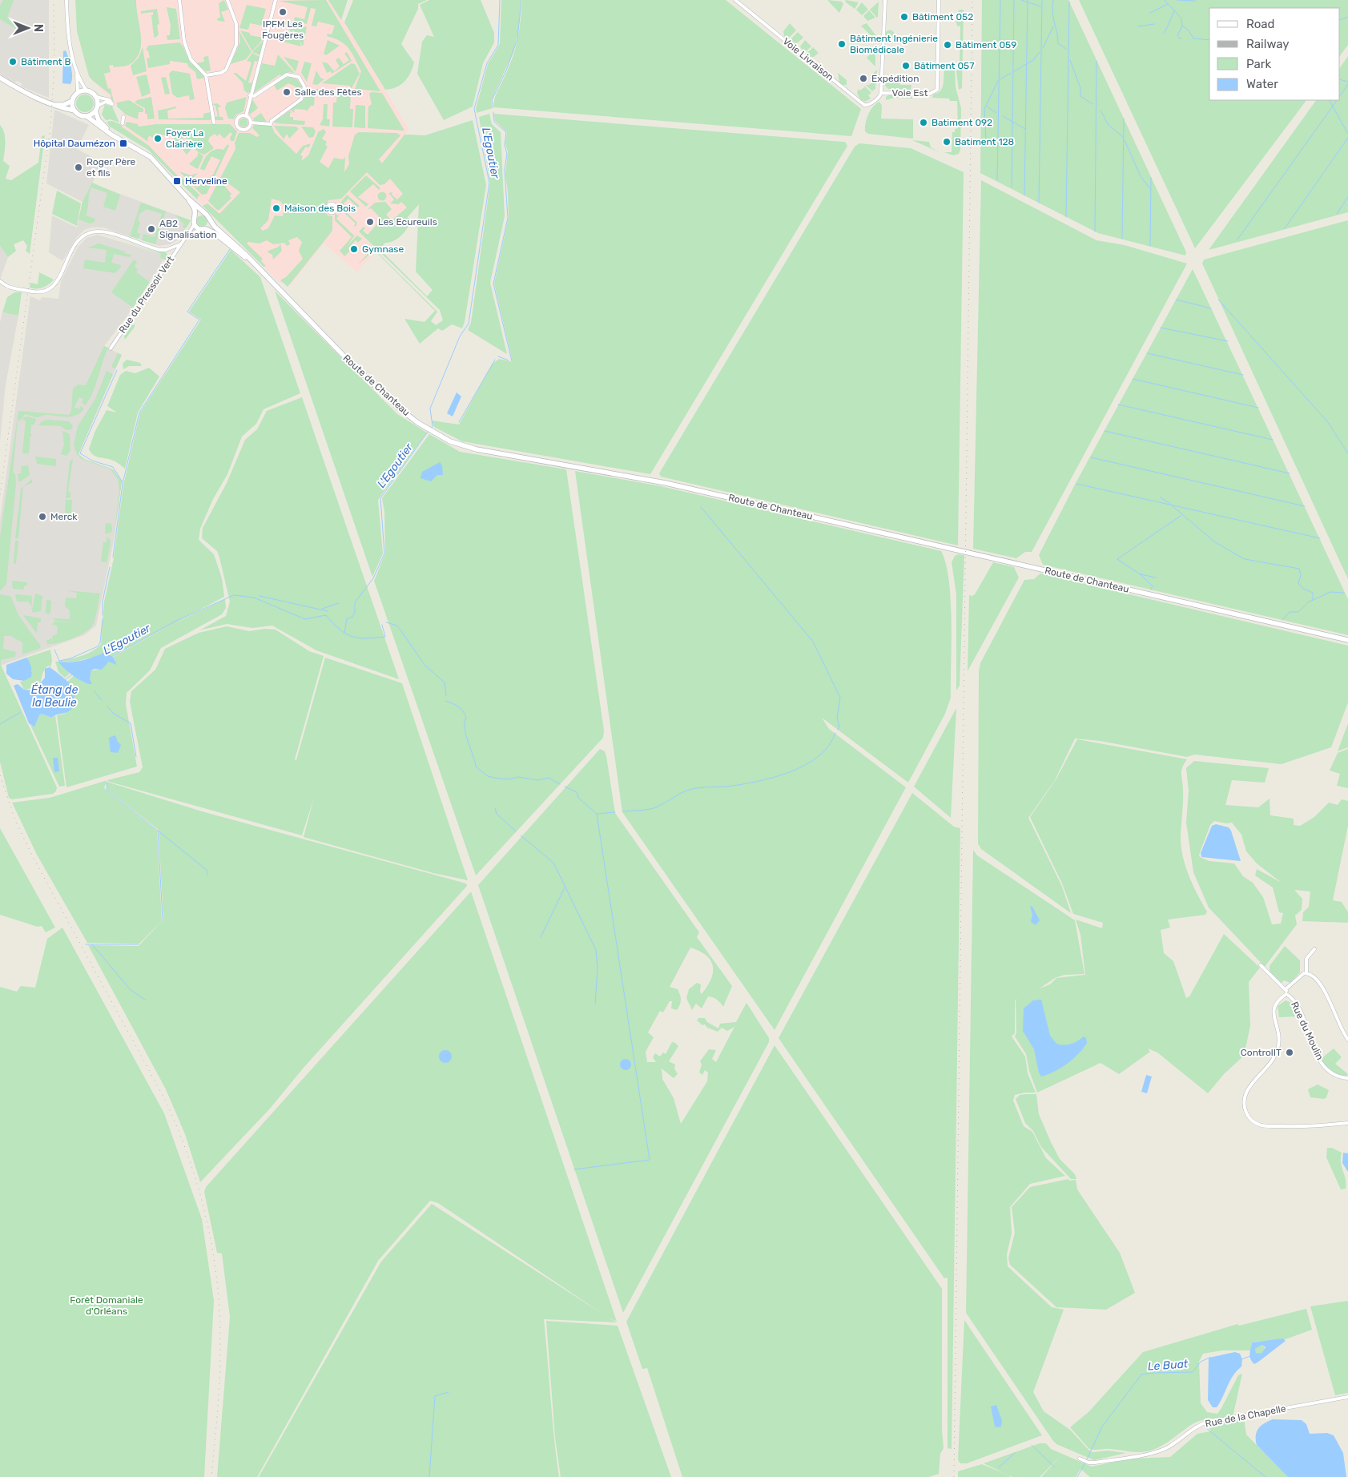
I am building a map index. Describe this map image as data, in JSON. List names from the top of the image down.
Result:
{
  "streets": {
    "main road": ["Route de Chanteau"],
    "street": [
      "Voie Livraison",
      "Voie Est",
      "Rue du Pressoir Vert",
      "Rue du Moulin",
      "Rue de la Chapelle"
    ]
  },
  "crossings": [
    ["Voie Livraison", "Voie Est"],
    ["Rue du Pressoir Vert", "Route de Chanteau"]
  ],
  "water": ["L'Egoutier", "Étang de la Beulie", "Le Buat"],
  "parks": ["Forêt Domaniale d'Orléans"],
  "places": {
    "other": [
      "IPFM Les Fougères",
      "Bâtiment 052",
      "Bâtiment Ingénierie Biomédicale",
      "Bâtiment 059",
      "Bâtiment B",
      "Bâtiment 057",
      "Expédition",
      "Salle des Fêtes",
      "Batiment 092",
      "Foyer La Clairière",
      "Batiment 128",
      "Roger Père et fils",
      "Maison des Bois",
      "Les Ecureuils",
      "AB2 Signalisation",
      "Gymnase",
      "Merck",
      "ControlIT"
    ],
    "transit": ["Hôpital Daumézon", "Herveline"]
  },
  "legend": [
    "Road",
    "Railway",
    "Park",
    "Water"
  ],
  "north": "right"
}
